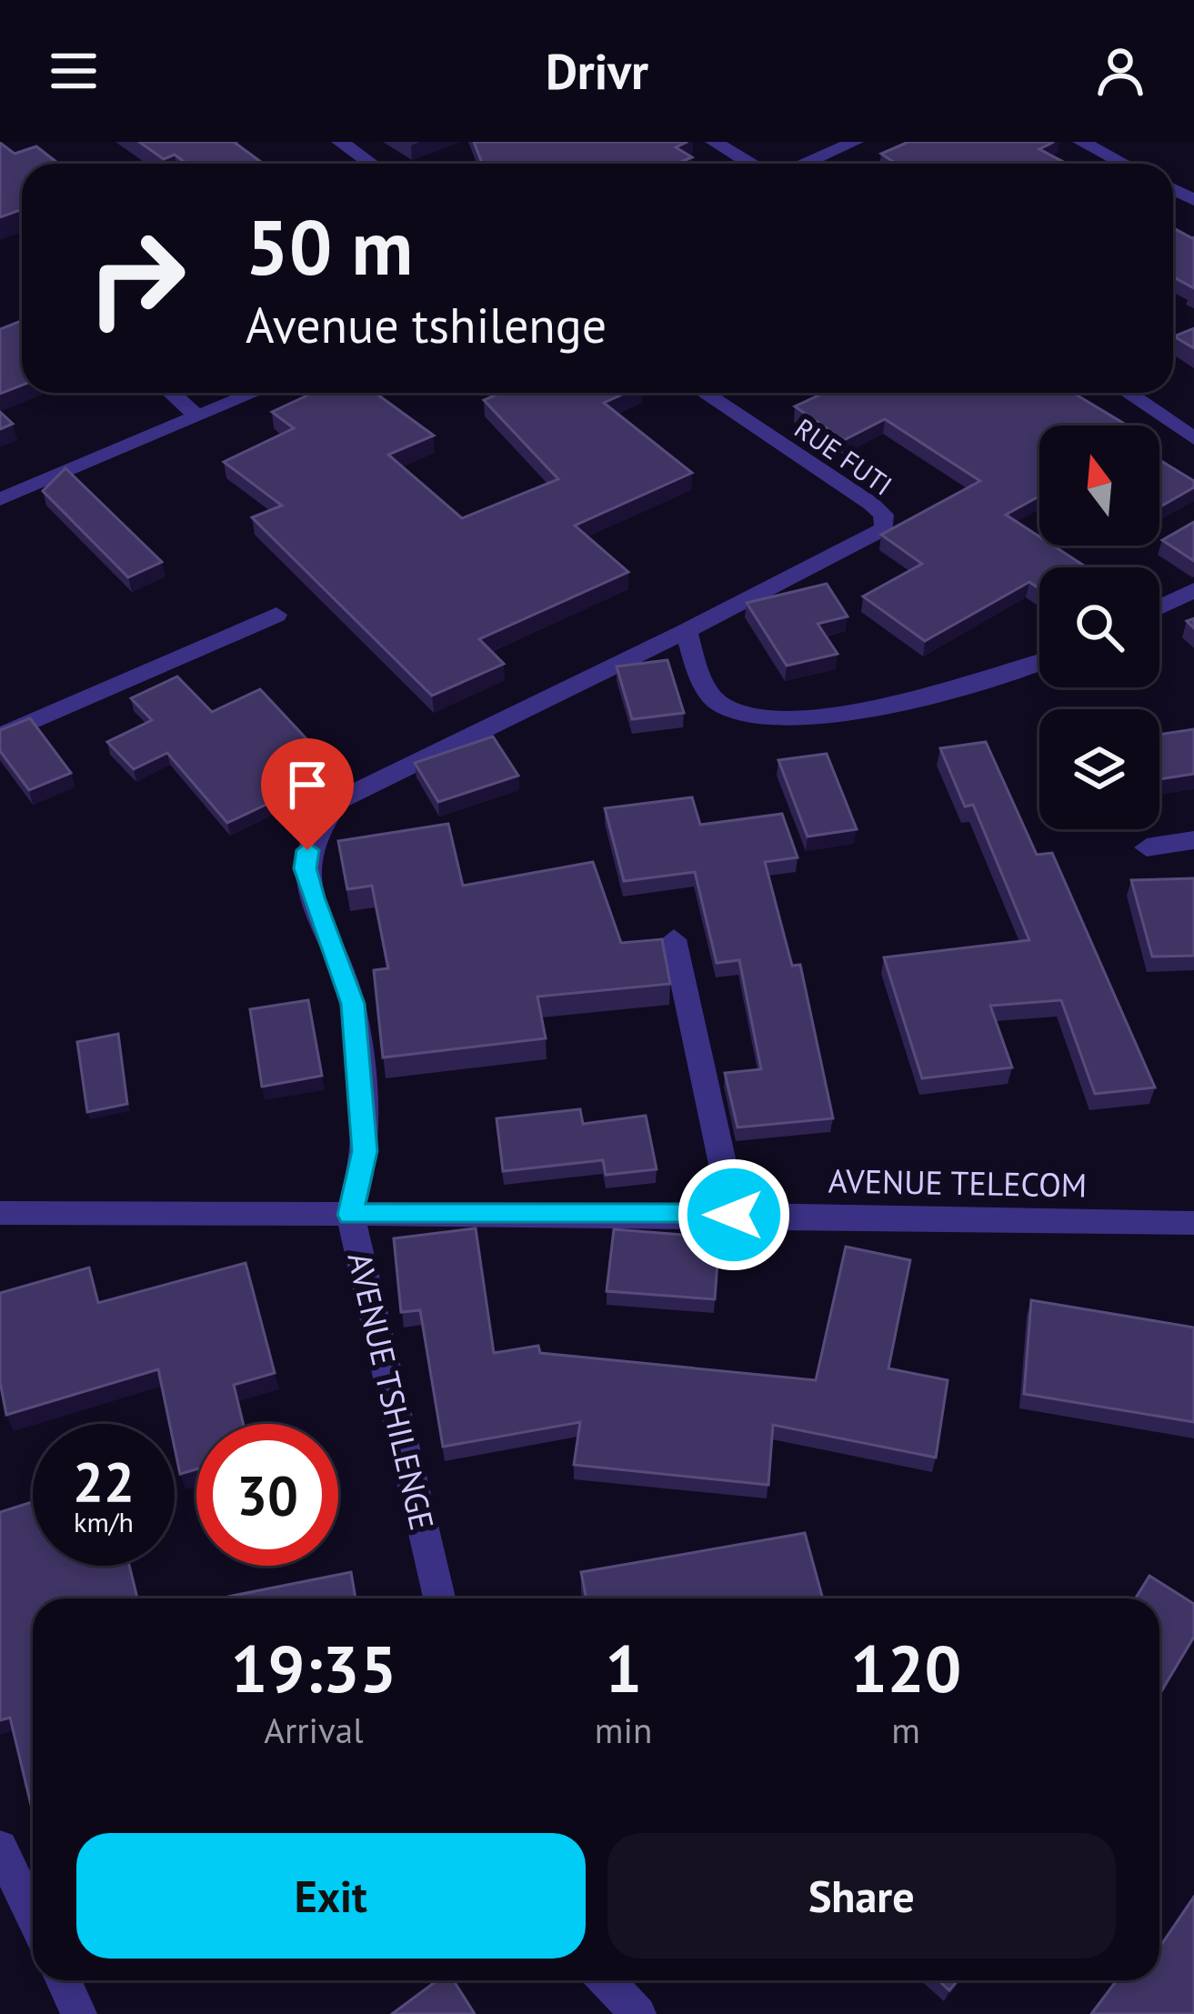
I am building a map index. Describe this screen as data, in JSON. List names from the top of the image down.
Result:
{
  "streets": {
    "street": ["RUE FUTI", "AVENUE TELECOM", "AVENUE TSHILENGE"]
  },
  "crossings": [
    ["RUE FUTI", "AVENUE TSHILENGE"],
    ["AVENUE TELECOM", "AVENUE TSHILENGE"]
  ],
  "north": "top",
  "page": {
    "header": "Drivr",
    "turn": ["50 m", "Avenue tshilenge"],
    "speed": "22 km/h",
    "limit": "30",
    "eta": [
      "19:35",
      "Arrival",
      "1",
      "min",
      "120",
      "m"
    ],
    "buttons": ["Exit", "Share"]
  }
}
